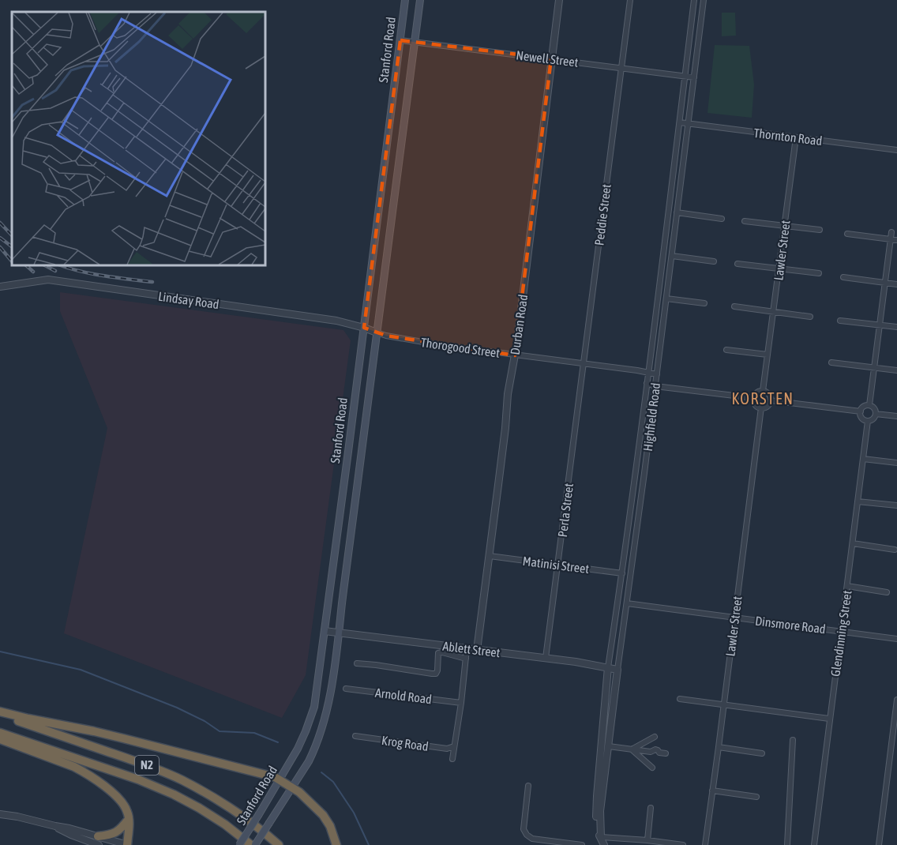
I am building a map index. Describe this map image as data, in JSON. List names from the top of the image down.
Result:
{
  "streets": {
    "highway": ["N2"],
    "main road": ["Stanford Road"],
    "street": [
      "Newell Street",
      "Thornton Road",
      "Peddie Street",
      "Lawler Street",
      "Lindsay Road",
      "Durban Road",
      "Thorogood Street",
      "Highfield Road",
      "Perla Street",
      "Matinisi Street",
      "Dinsmore Road",
      "Glendinning Street",
      "Ablett Street",
      "Arnold Road",
      "Krog Road"
    ]
  },
  "crossings": [
    ["Stanford Road", "Newell Street"],
    ["Stanford Road", "Lindsay Road"],
    ["Stanford Road", "Thorogood Street"],
    ["Stanford Road", "Ablett Street"],
    ["Newell Street", "Peddie Street"],
    ["Newell Street", "Durban Road"],
    ["Newell Street", "Highfield Road"],
    ["Thornton Road", "Lawler Street"],
    ["Thornton Road", "Highfield Road"],
    ["Peddie Street", "Thorogood Street"],
    ["Peddie Street", "Perla Street"],
    ["Lawler Street", "Dinsmore Road"],
    ["Lindsay Road", "Thorogood Street"],
    ["Durban Road", "Thorogood Street"],
    ["Durban Road", "Matinisi Street"],
    ["Durban Road", "Ablett Street"],
    ["Thorogood Street", "Highfield Road"],
    ["Thorogood Street", "Perla Street"],
    ["Highfield Road", "Matinisi Street"],
    ["Highfield Road", "Dinsmore Road"],
    ["Highfield Road", "Ablett Street"],
    ["Perla Street", "Matinisi Street"],
    ["Perla Street", "Ablett Street"],
    ["Dinsmore Road", "Glendinning Street"]
  ],
  "districts": ["KORSTEN"]
}
